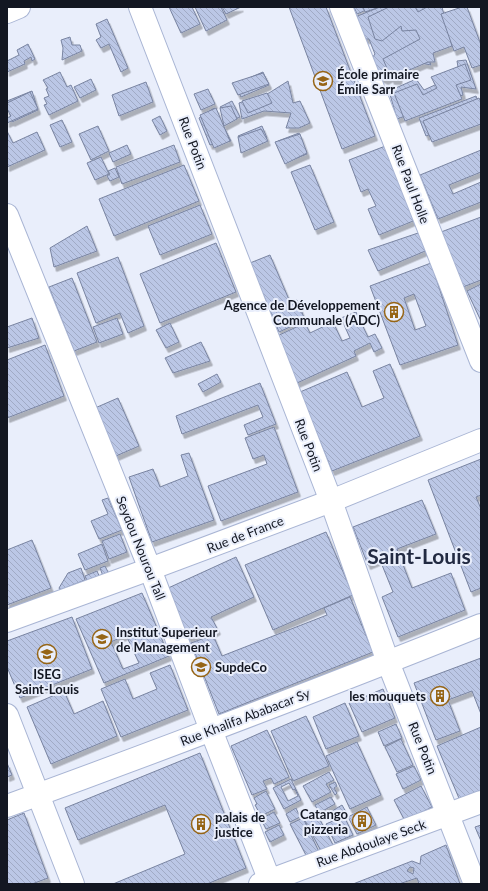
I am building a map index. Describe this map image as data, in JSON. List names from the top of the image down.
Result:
{
  "streets": {
    "street": [
      "Rue Potin",
      "Rue Paul Holle",
      "Rue de France",
      "Seydou Nourou Tall",
      "Rue Khalifa Ababacar Sy",
      "Rue Abdoulaye Seck"
    ]
  },
  "crossings": [
    ["Rue Potin", "Rue de France"],
    ["Rue Potin", "Rue Khalifa Ababacar Sy"],
    ["Rue Potin", "Rue Abdoulaye Seck"],
    ["Rue de France", "Seydou Nourou Tall"],
    ["Seydou Nourou Tall", "Rue Khalifa Ababacar Sy"],
    ["Seydou Nourou Tall", "Rue Abdoulaye Seck"]
  ],
  "districts": ["Saint-Louis"],
  "places": {
    "school or university": [
      "École primaire Émile Sarr",
      "Institut Superieur de Management",
      "ISEG Saint-Louis",
      "SupdeCo"
    ],
    "building": [
      "Agence de Développement Communale (ADC)",
      "les mouquets",
      "Catango pizzeria",
      "palais de justice"
    ]
  }
}
